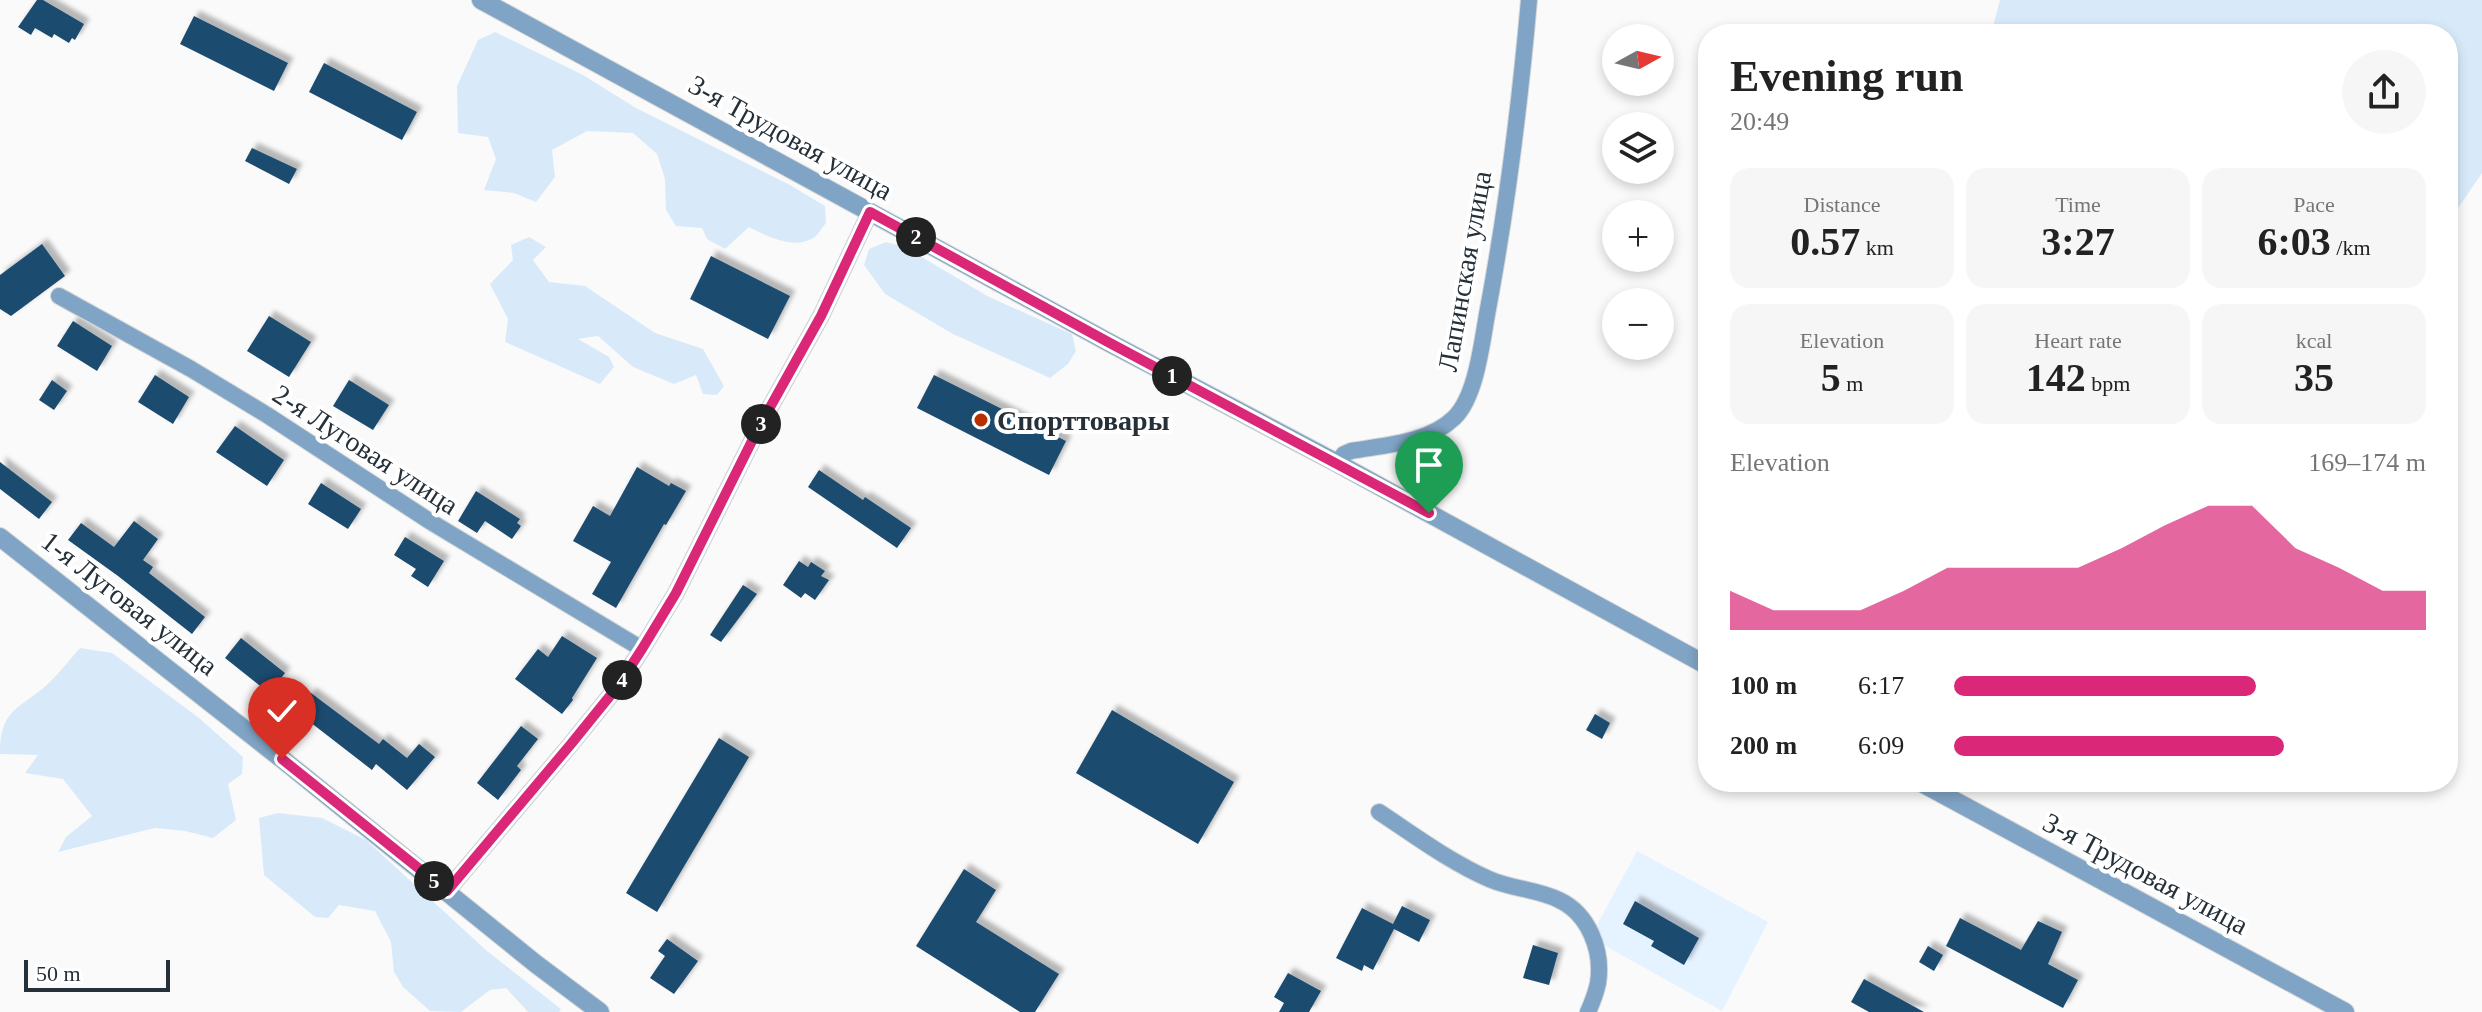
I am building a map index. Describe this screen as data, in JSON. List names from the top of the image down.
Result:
{
  "streets": {
    "street": [
      "3-я Трудовая улица",
      "Лапинская улица",
      "2-я Луговая улица",
      "1-я Луговая улица"
    ]
  },
  "crossings": [
    ["3-я Трудовая улица", "Лапинская улица"]
  ],
  "places": ["Спорттовары"],
  "scale_bar": "50 m",
  "north": "right",
  "page": {
    "map_buttons": ["+", "−"],
    "heading": ["Evening run", "20:49"],
    "stats": [
      ["Distance", "0.57 km"],
      ["Time", "3:27"],
      ["Pace", "6:03 /km"],
      ["Elevation", "5 m"],
      ["Heart rate", "142 bpm"],
      ["kcal", "35"]
    ],
    "pins": [
      "2",
      "1",
      "3",
      "4",
      "5"
    ],
    "chart": ["Elevation", "169–174 m"],
    "list": [
      {
        "name": "100 m",
        "note": "6:17"
      },
      {
        "name": "200 m",
        "note": "6:09"
      }
    ],
    "scale": "50 m"
  }
}
